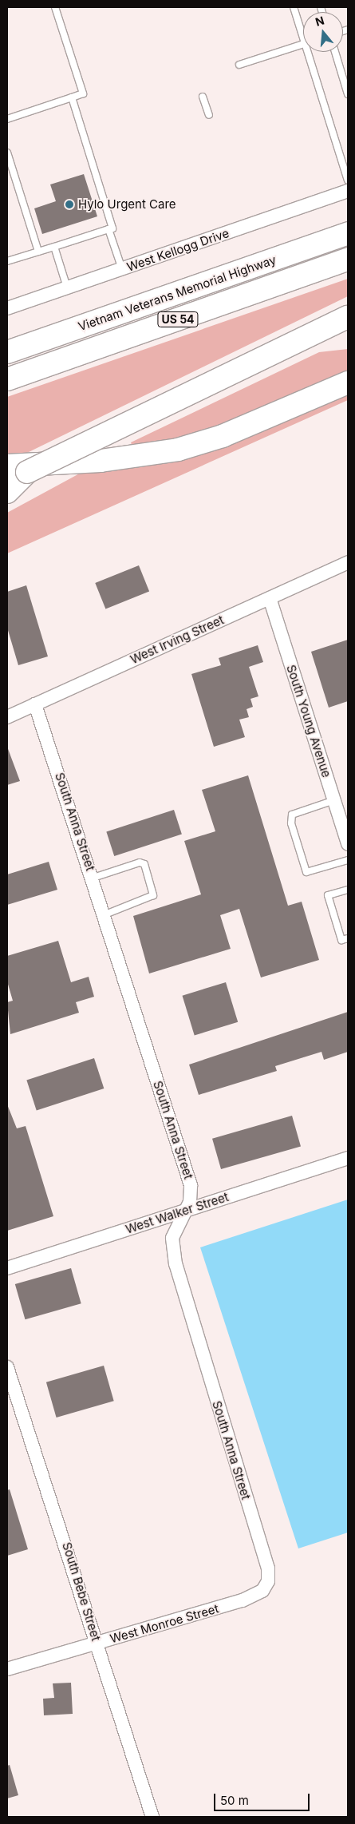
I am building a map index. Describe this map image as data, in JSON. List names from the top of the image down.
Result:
{
  "streets": {
    "highway": ["Vietnam Veterans Memorial Highway", "US 54"],
    "street": [
      "West Kellogg Drive",
      "West Irving Street",
      "South Young Avenue",
      "South Anna Street",
      "West Walker Street",
      "South Bebe Street",
      "West Monroe Street"
    ]
  },
  "crossings": [
    ["West Irving Street", "South Young Avenue"],
    ["West Irving Street", "South Anna Street"],
    ["South Anna Street", "West Walker Street"],
    ["South Anna Street", "West Monroe Street"],
    ["South Bebe Street", "West Monroe Street"]
  ],
  "places": ["Hylo Urgent Care"],
  "scale_bar": "50 m",
  "north": "top"
}
